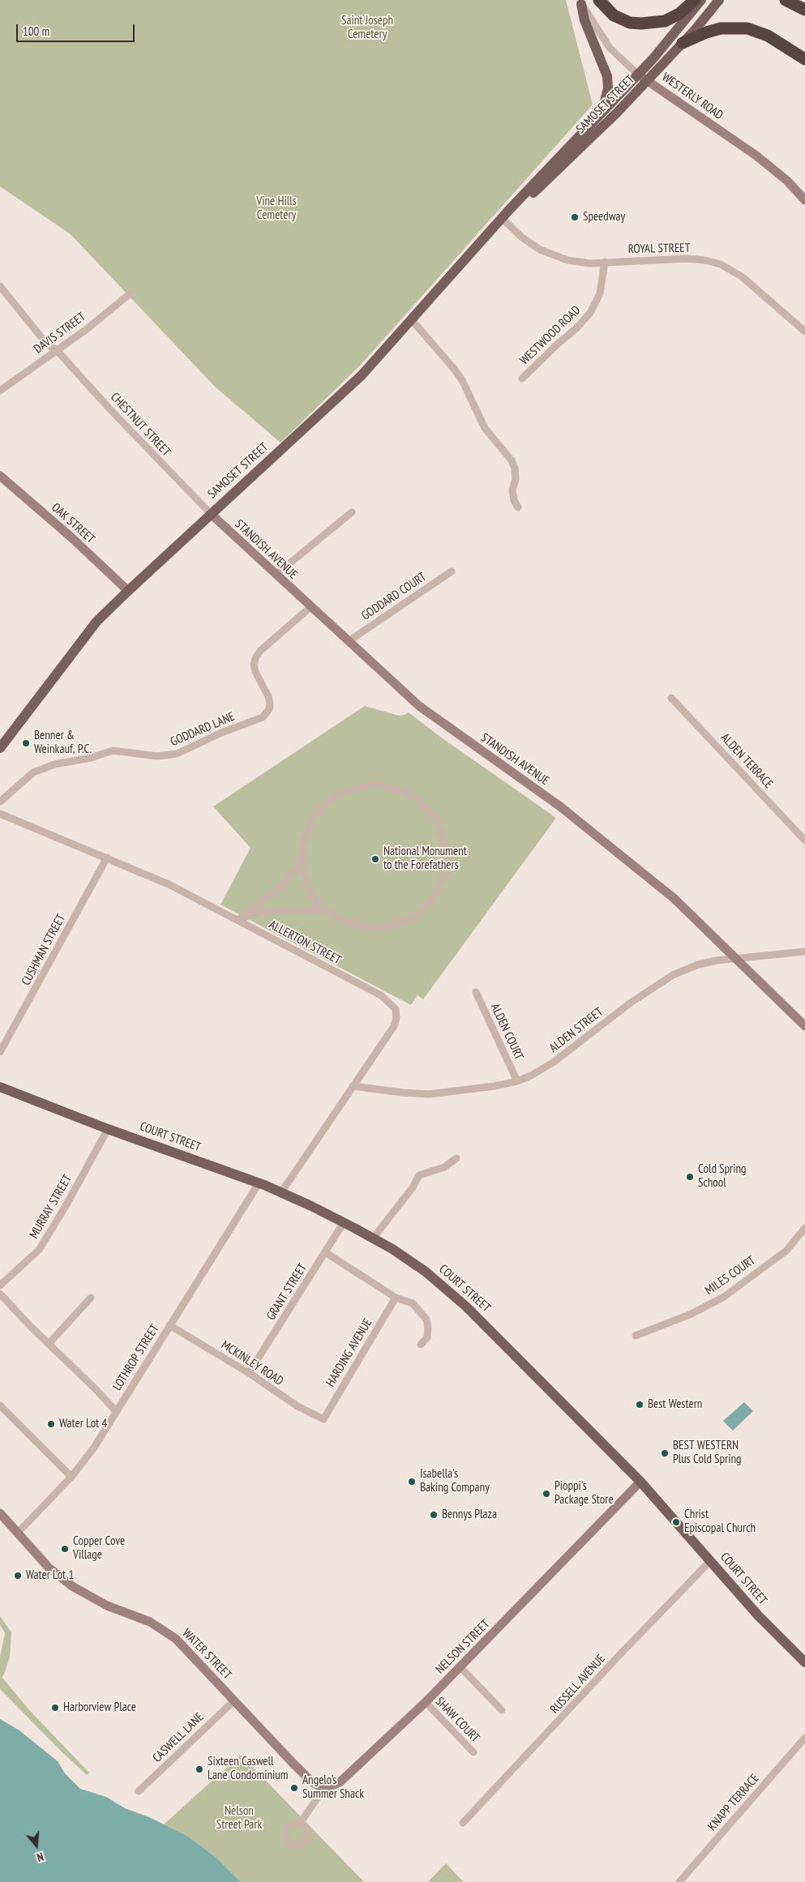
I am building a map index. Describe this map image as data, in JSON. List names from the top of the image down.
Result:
{
  "streets": {
    "main road": [
      "WESTERLY ROAD",
      "SAMOSET STREET",
      "OAK STREET",
      "STANDISH AVENUE",
      "COURT STREET",
      "NELSON STREET",
      "WATER STREET"
    ],
    "street": [
      "ROYAL STREET",
      "DAVIS STREET",
      "WESTWOOD ROAD",
      "CHESTNUT STREET",
      "GODDARD COURT",
      "GODDARD LANE",
      "ALDEN TERRACE",
      "ALLERTON STREET",
      "CUSHMAN STREET",
      "ALDEN STREET",
      "ALDEN COURT",
      "MURRAY STREET",
      "MILES COURT",
      "GRANT STREET",
      "HARDING AVENUE",
      "LOTHROP STREET",
      "MCKINLEY ROAD",
      "RUSSELL AVENUE",
      "SHAW COURT",
      "CASWELL LANE",
      "KNAPP TERRACE"
    ]
  },
  "crossings": [
    ["WESTERLY ROAD", "SAMOSET STREET"],
    ["SAMOSET STREET", "ROYAL STREET"],
    ["SAMOSET STREET", "CHESTNUT STREET"],
    ["SAMOSET STREET", "OAK STREET"],
    ["SAMOSET STREET", "STANDISH AVENUE"],
    ["ROYAL STREET", "WESTWOOD ROAD"],
    ["DAVIS STREET", "CHESTNUT STREET"],
    ["CHESTNUT STREET", "STANDISH AVENUE"],
    ["STANDISH AVENUE", "GODDARD COURT"],
    ["STANDISH AVENUE", "GODDARD LANE"],
    ["STANDISH AVENUE", "ALDEN STREET"],
    ["ALLERTON STREET", "CUSHMAN STREET"],
    ["ALLERTON STREET", "ALDEN STREET"],
    ["ALLERTON STREET", "COURT STREET"],
    ["ALDEN STREET", "ALDEN COURT"],
    ["COURT STREET", "MURRAY STREET"],
    ["COURT STREET", "GRANT STREET"],
    ["COURT STREET", "LOTHROP STREET"],
    ["COURT STREET", "NELSON STREET"],
    ["COURT STREET", "RUSSELL AVENUE"],
    ["GRANT STREET", "MCKINLEY ROAD"],
    ["HARDING AVENUE", "MCKINLEY ROAD"],
    ["LOTHROP STREET", "MCKINLEY ROAD"],
    ["LOTHROP STREET", "WATER STREET"],
    ["NELSON STREET", "WATER STREET"],
    ["NELSON STREET", "SHAW COURT"],
    ["WATER STREET", "CASWELL LANE"]
  ],
  "parks": ["Saint Joseph Cemetery", "Vine Hills Cemetery", "Nelson Street Park"],
  "places": [
    "Speedway",
    "Benner & Weinkauf, P.C.",
    "National Monument to the Forefathers",
    "Cold Spring School",
    "Best Western",
    "Water Lot 4",
    "BEST WESTERN Plus Cold Spring",
    "Isabella's Baking Company",
    "Pioppi's Package Store",
    "Bennys Plaza",
    "Christ Episcopal Church",
    "Copper Cove Village",
    "Water Lot 1",
    "Harborview Place",
    "Sixteen Caswell Lane Condominium",
    "Angelo’s Summer Shack"
  ],
  "scale_bar": "100 m",
  "north": "bottom"
}
